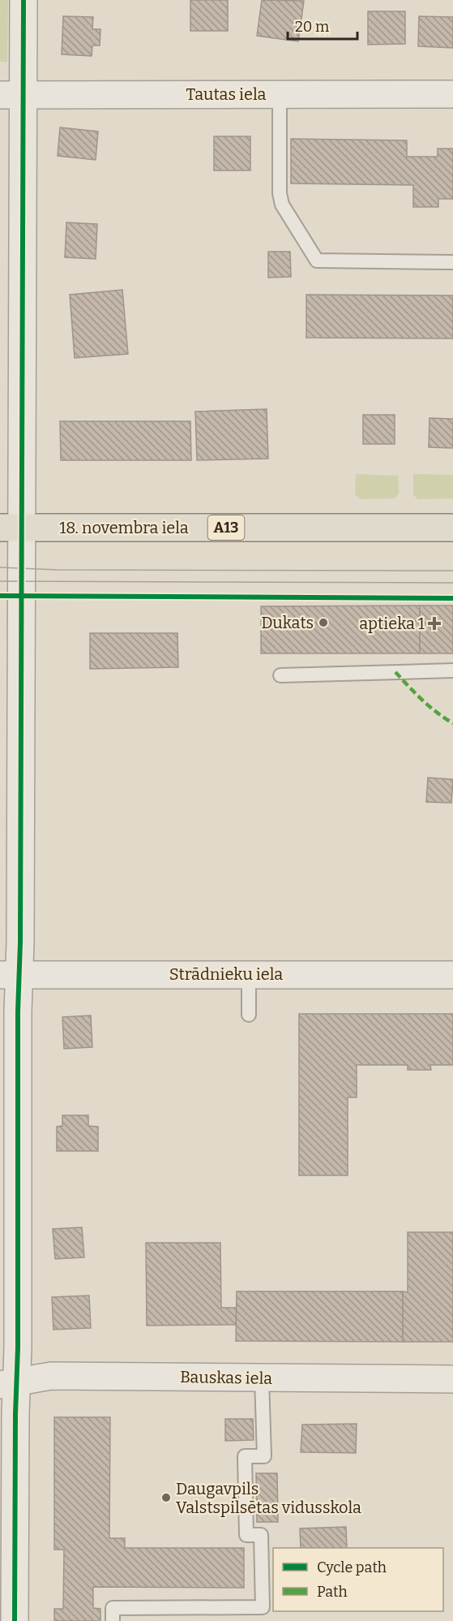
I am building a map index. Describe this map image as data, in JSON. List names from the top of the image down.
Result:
{
  "streets": {
    "main road": ["18. novembra iela", "A13"],
    "street": ["Tautas iela", "Strādnieku iela", "Bauskas iela"]
  },
  "places": {
    "other": ["Dukats", "Daugavpils Valstspilsētas vidusskola"],
    "health": ["aptieka 1"]
  },
  "legend": ["Cycle path", "Path"],
  "scale_bar": "20 m"
}
